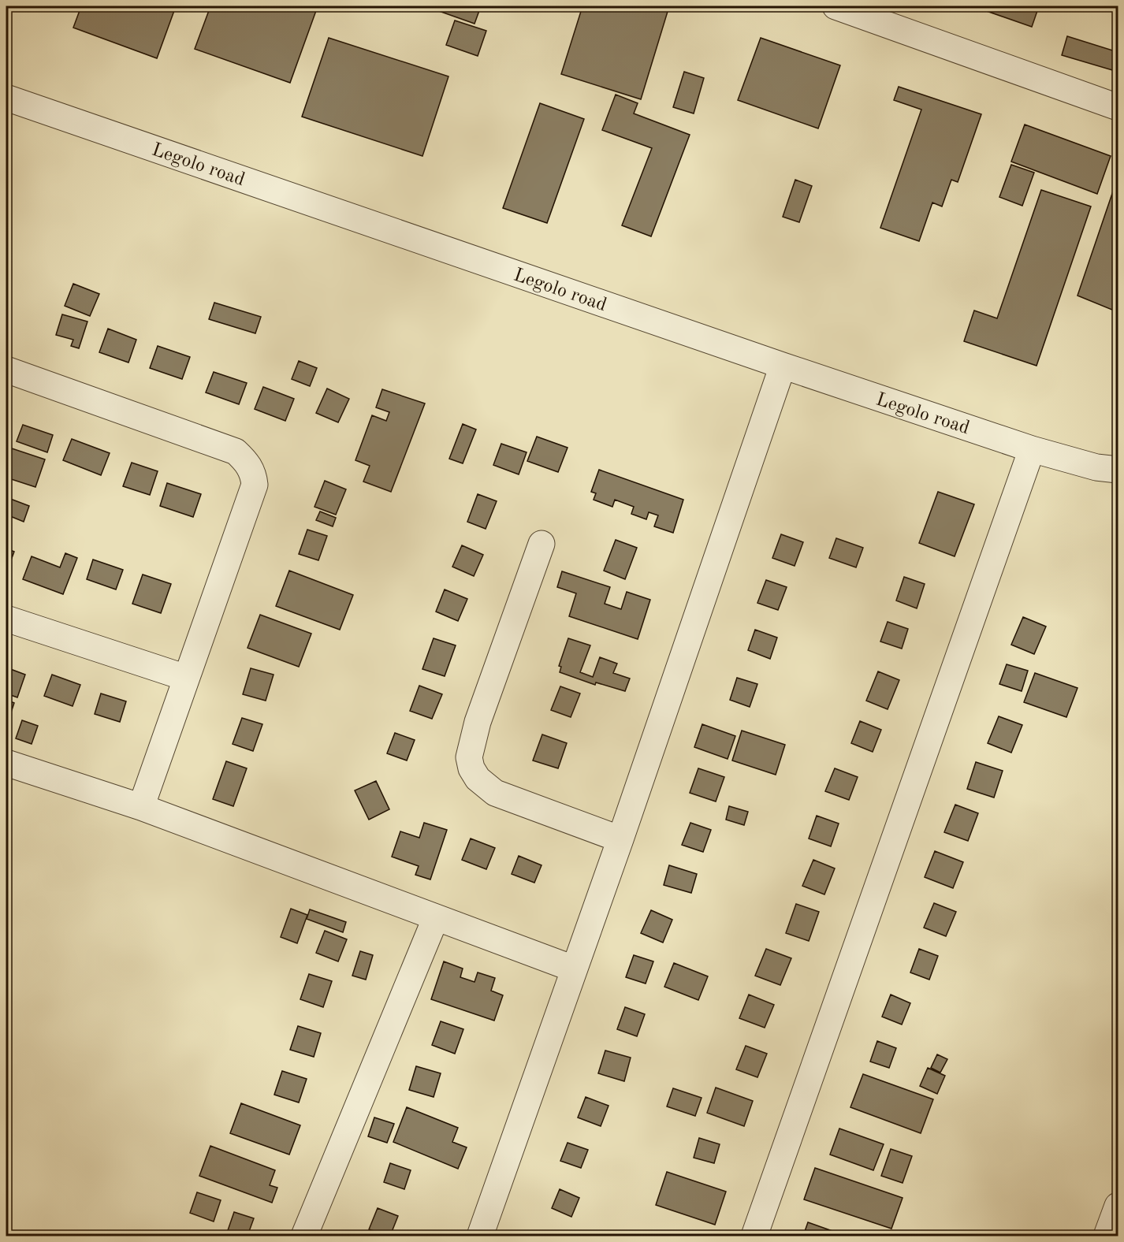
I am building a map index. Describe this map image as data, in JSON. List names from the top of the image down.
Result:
{
  "streets": {
    "street": ["Legolo road"]
  }
}
